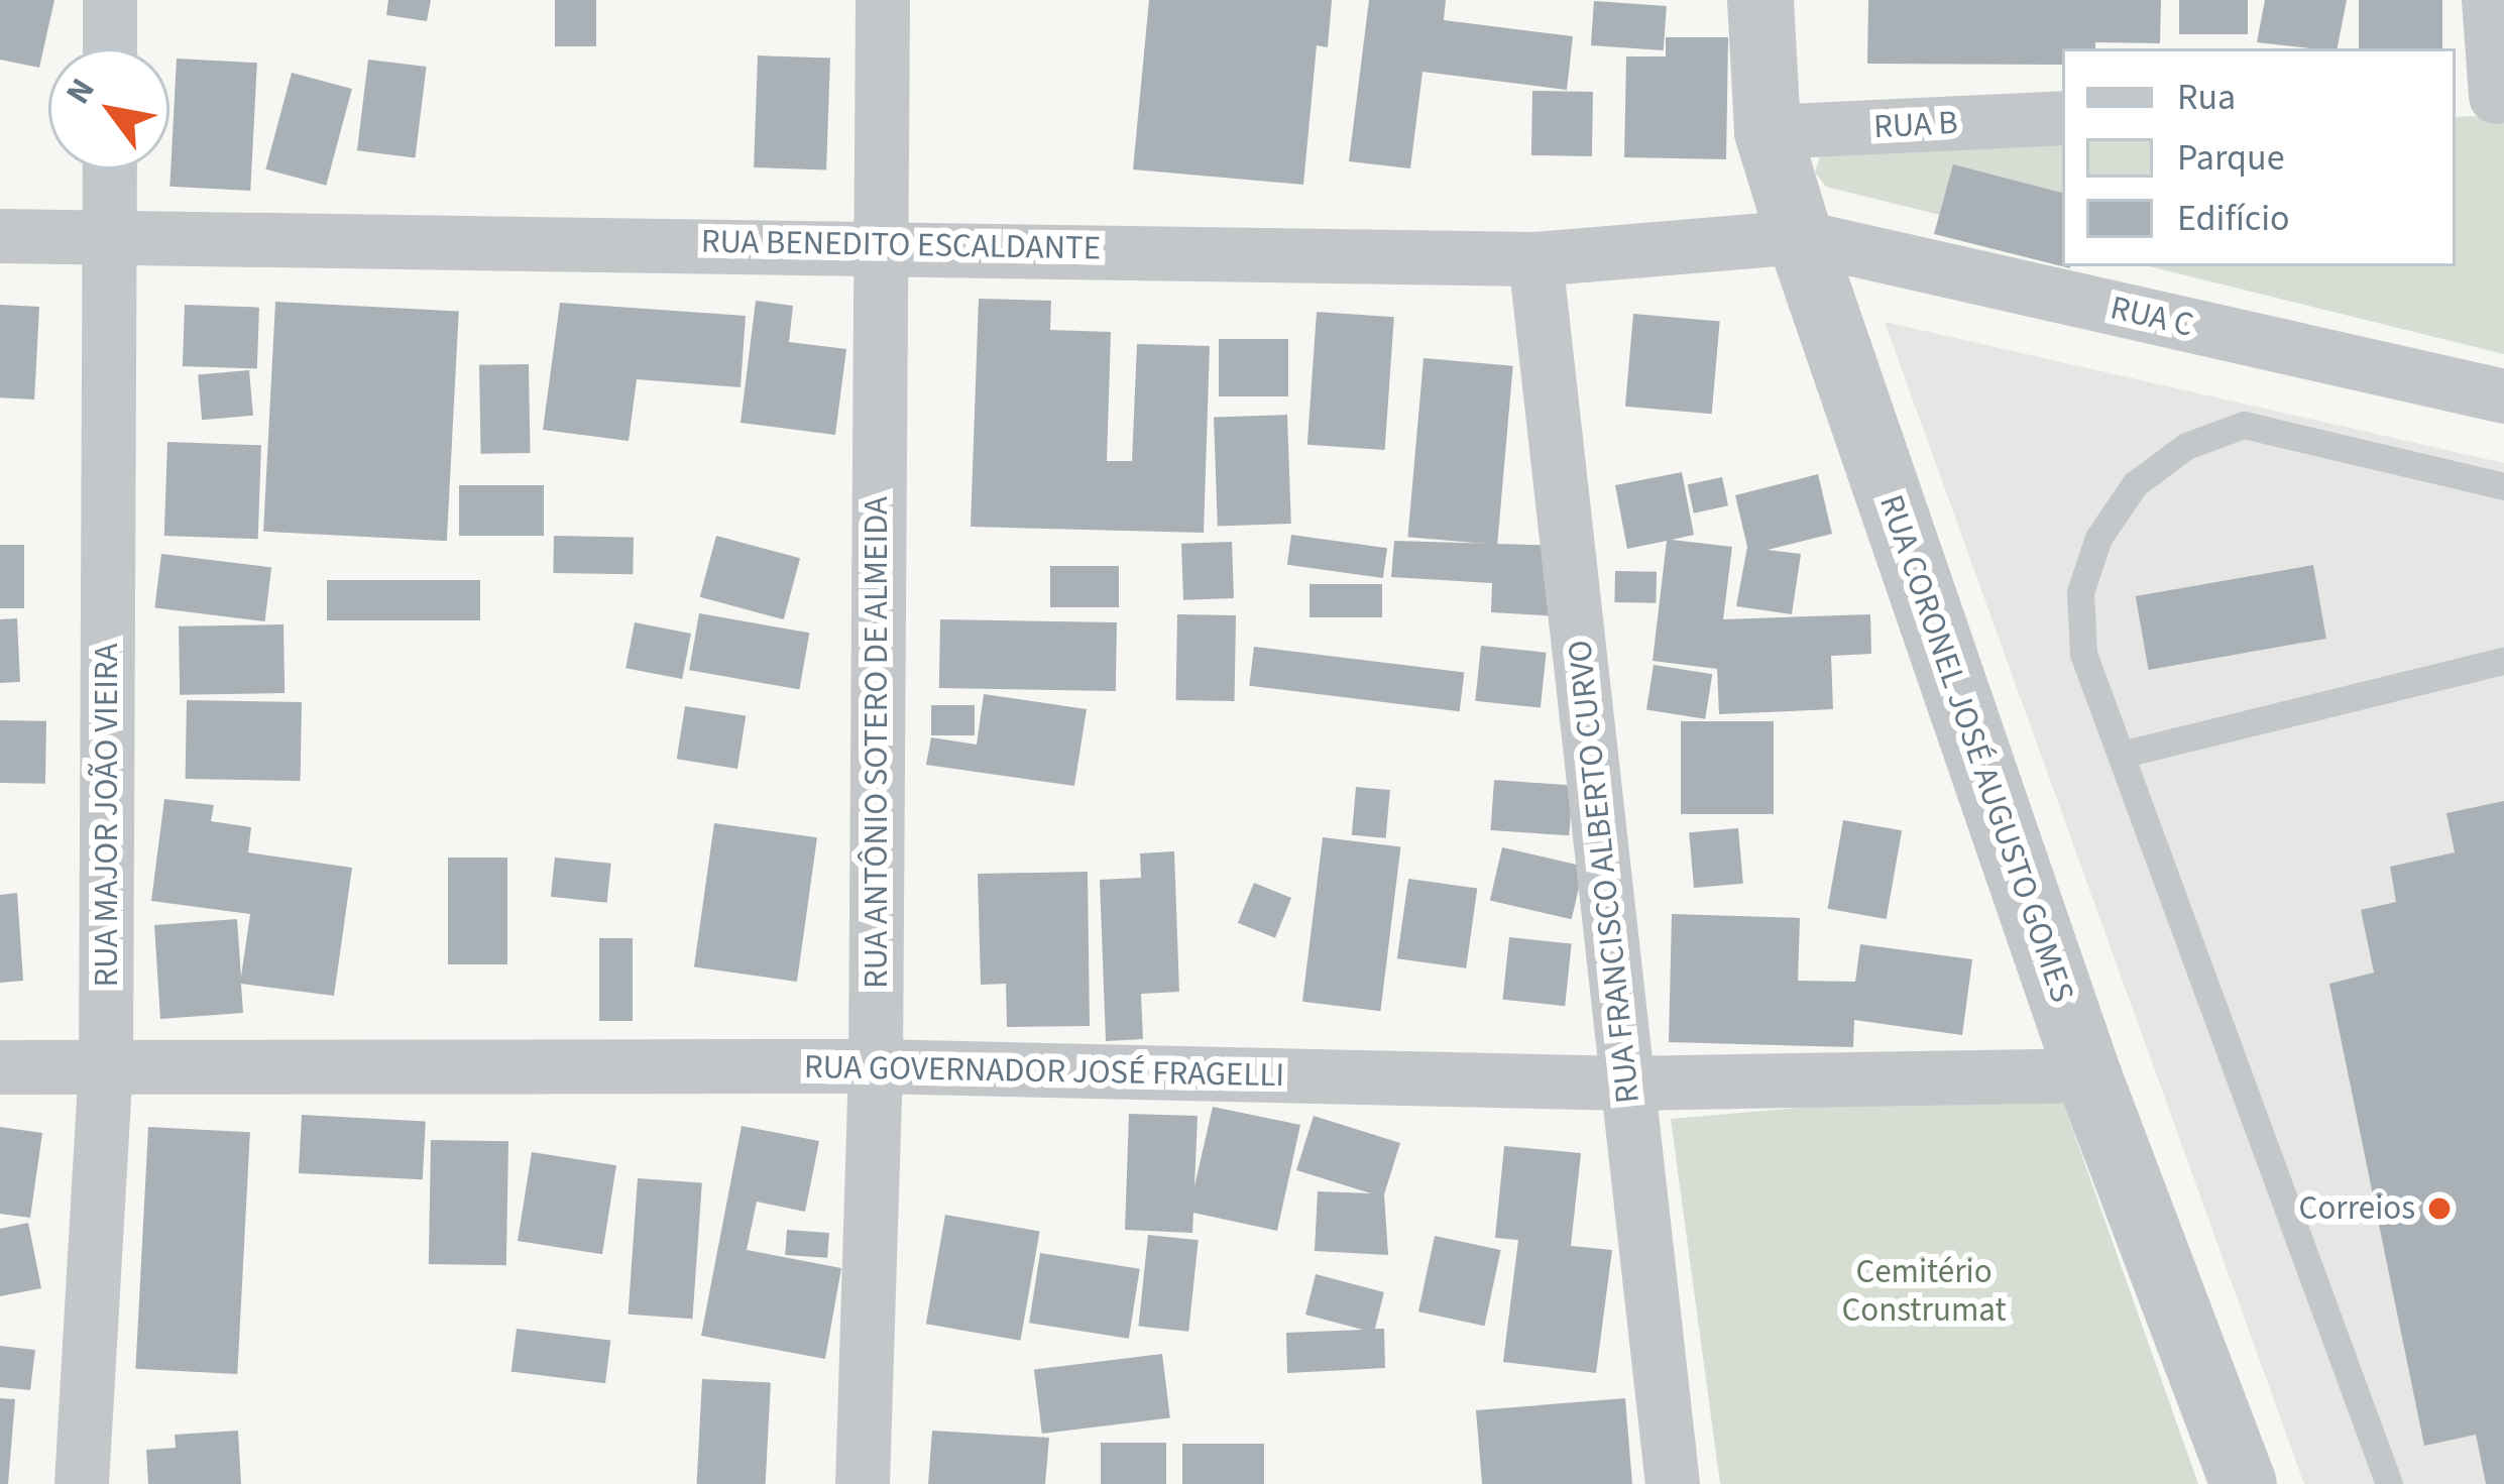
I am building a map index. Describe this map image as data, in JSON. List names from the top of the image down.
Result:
{
  "streets": {
    "street": [
      "RUA B",
      "RUA BENEDITO ESCALDANTE",
      "RUA C",
      "RUA ANTÔNIO SOTERO DE ALMEIDA",
      "RUA CORONEL JOSÉ AUGUSTO GOMES",
      "RUA MAJOR JOÃO VIEIRA",
      "RUA FRANCISCO ALBERTO CURVO",
      "RUA GOVERNADOR JOSÉ FRAGELLI"
    ]
  },
  "crossings": [
    ["RUA B", "RUA CORONEL JOSÉ AUGUSTO GOMES"],
    ["RUA BENEDITO ESCALDANTE", "RUA C"],
    ["RUA BENEDITO ESCALDANTE", "RUA ANTÔNIO SOTERO DE ALMEIDA"],
    ["RUA BENEDITO ESCALDANTE", "RUA CORONEL JOSÉ AUGUSTO GOMES"],
    ["RUA BENEDITO ESCALDANTE", "RUA MAJOR JOÃO VIEIRA"],
    ["RUA BENEDITO ESCALDANTE", "RUA FRANCISCO ALBERTO CURVO"],
    ["RUA C", "RUA CORONEL JOSÉ AUGUSTO GOMES"],
    ["RUA ANTÔNIO SOTERO DE ALMEIDA", "RUA GOVERNADOR JOSÉ FRAGELLI"],
    ["RUA CORONEL JOSÉ AUGUSTO GOMES", "RUA GOVERNADOR JOSÉ FRAGELLI"],
    ["RUA MAJOR JOÃO VIEIRA", "RUA GOVERNADOR JOSÉ FRAGELLI"],
    ["RUA FRANCISCO ALBERTO CURVO", "RUA GOVERNADOR JOSÉ FRAGELLI"]
  ],
  "parks": ["Cemitério Construmat"],
  "places": ["Correios"],
  "legend": ["Rua", "Parque", "Edifício"],
  "north": "top left"
}
